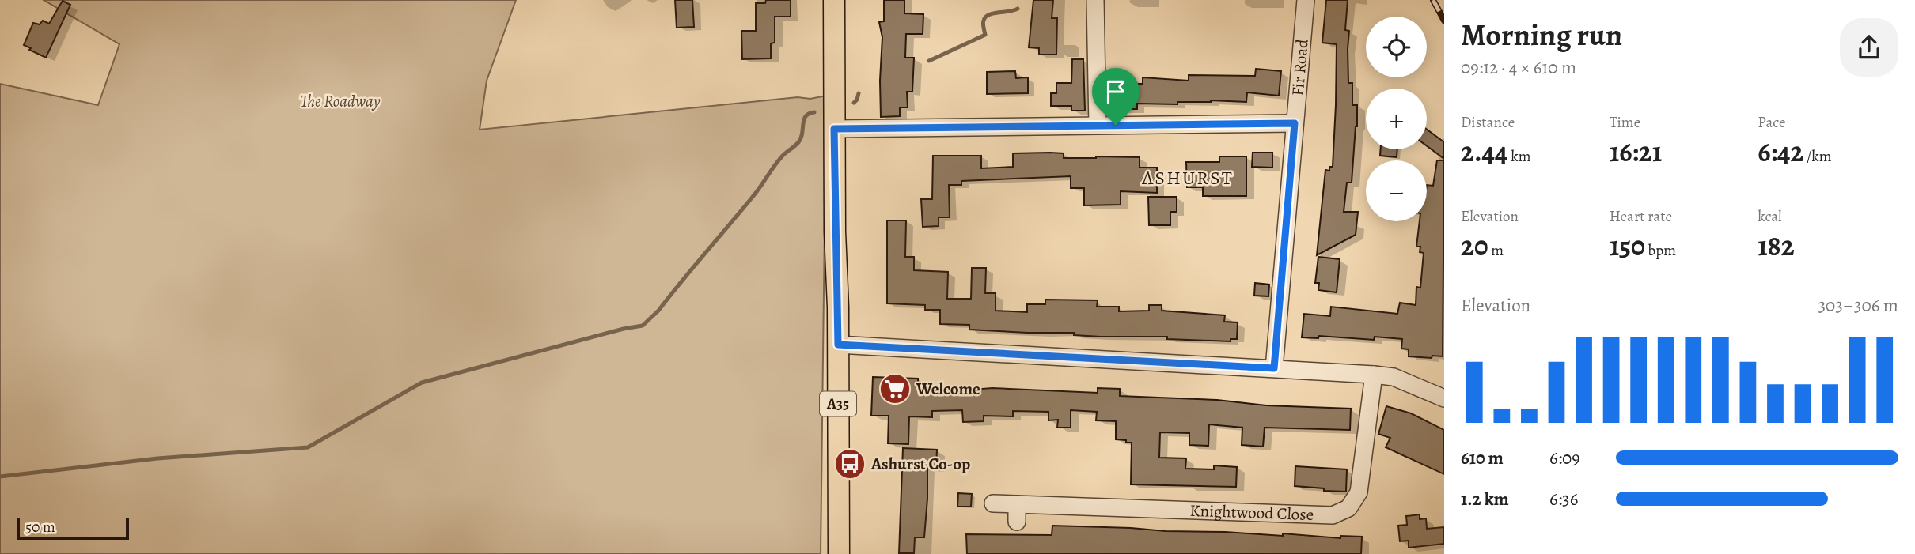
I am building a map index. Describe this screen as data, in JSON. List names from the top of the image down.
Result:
{
  "streets": {
    "main road": ["A35"],
    "street": ["Fir Road", "Knightwood Close"]
  },
  "districts": ["ASHURST"],
  "parks": ["The Roadway"],
  "places": {
    "supermarket": ["Welcome"],
    "bus stop": ["Ashurst Co-op"]
  },
  "scale_bar": "50 m",
  "page": {
    "heading": ["Morning run", "09:12 · 4 × 610 m"],
    "map_buttons": ["+", "−"],
    "stats": [
      ["Distance", "2.44 km"],
      ["Time", "16:21"],
      ["Pace", "6:42 /km"],
      ["Elevation", "20 m"],
      ["Heart rate", "150 bpm"],
      ["kcal", "182"]
    ],
    "chart": ["Elevation", "303–306 m"],
    "list": [
      {
        "name": "610 m",
        "note": "6:09"
      },
      {
        "name": "1.2 km",
        "note": "6:36"
      }
    ],
    "scale": "50 m"
  }
}
